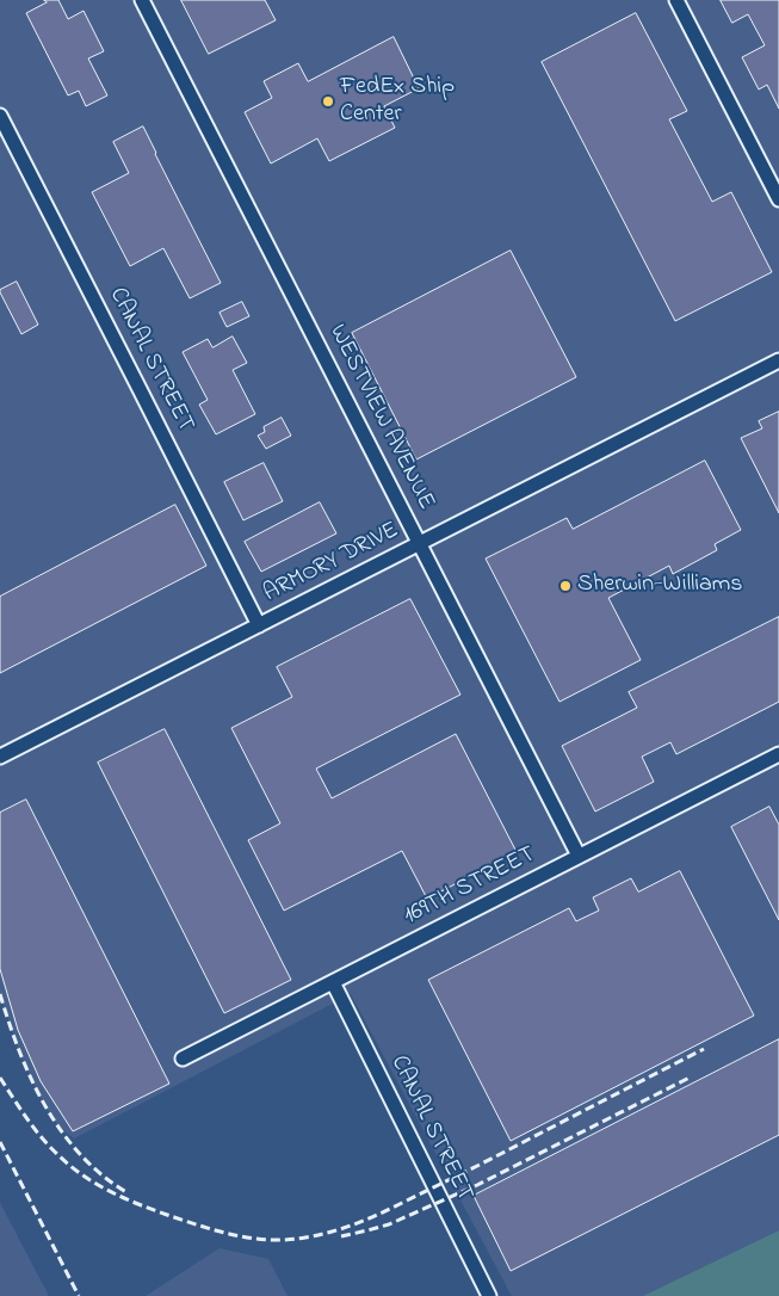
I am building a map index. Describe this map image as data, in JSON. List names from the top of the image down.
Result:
{
  "streets": {
    "street": [
      "CANAL STREET",
      "WESTVIEW AVENUE",
      "ARMORY DRIVE",
      "169TH STREET"
    ]
  },
  "crossings": [
    ["CANAL STREET", "ARMORY DRIVE"],
    ["CANAL STREET", "169TH STREET"],
    ["WESTVIEW AVENUE", "ARMORY DRIVE"],
    ["WESTVIEW AVENUE", "169TH STREET"]
  ],
  "places": ["FedEx Ship Center", "Sherwin-Williams"]
}
